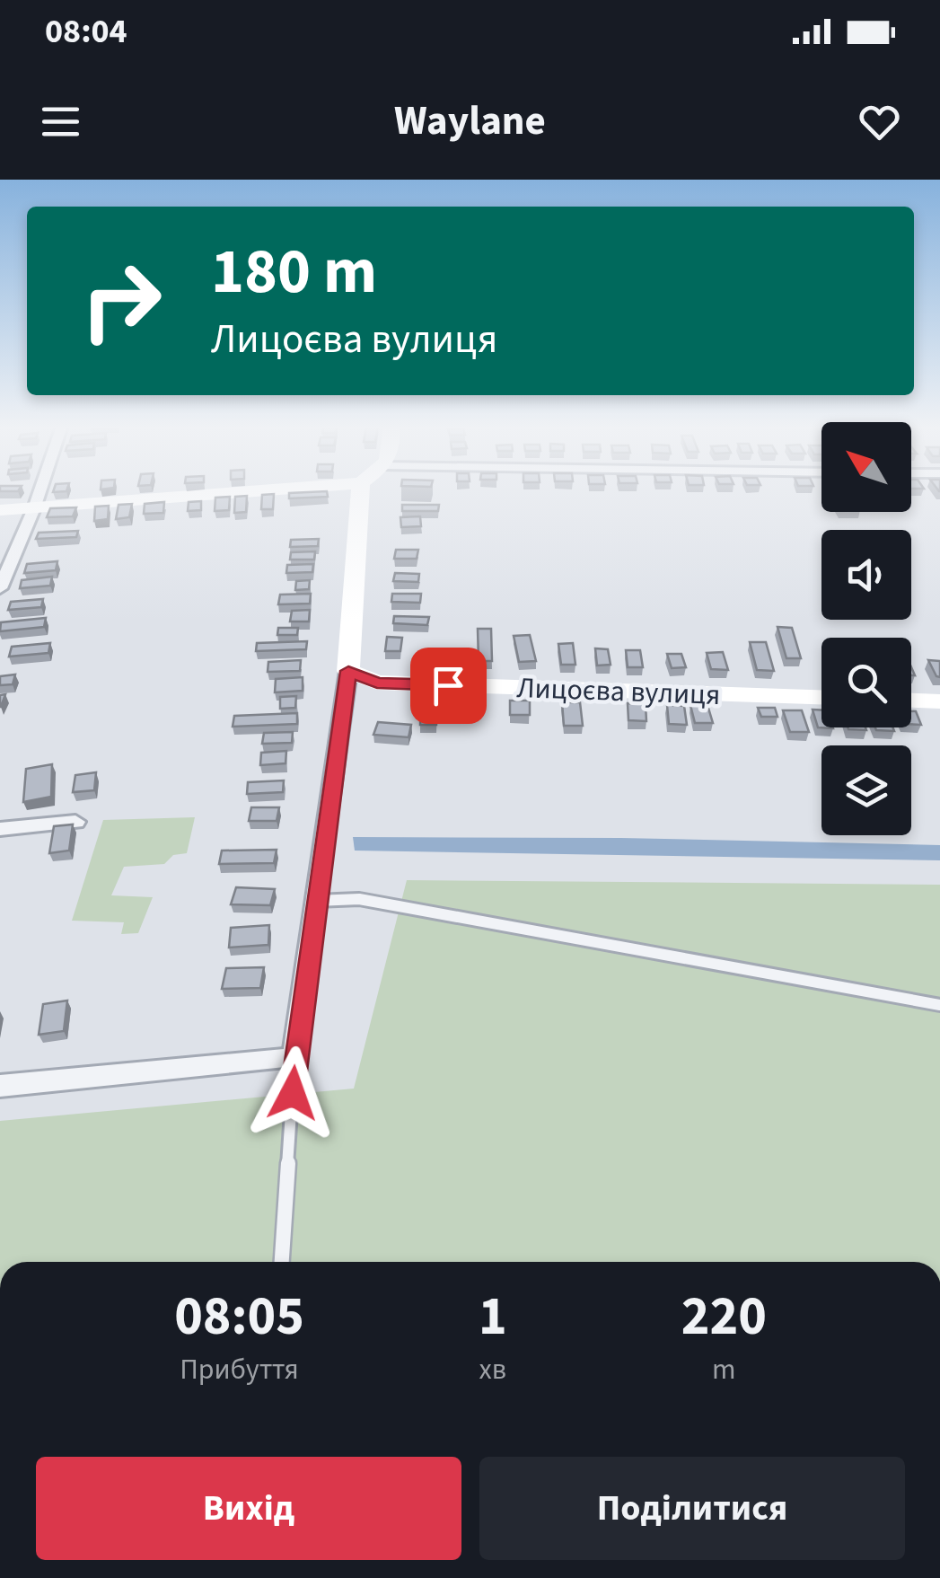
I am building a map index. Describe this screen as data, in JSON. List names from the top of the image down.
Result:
{
  "streets": {
    "street": ["Лицоєва вулиця"]
  },
  "north": "top left",
  "page": {
    "status": "08:04",
    "header": "Waylane",
    "turn": ["180 m", "Лицоєва вулиця"],
    "eta": [
      "08:05",
      "Прибуття",
      "1",
      "хв",
      "220",
      "m"
    ],
    "buttons": ["Вихід", "Поділитися"]
  }
}
